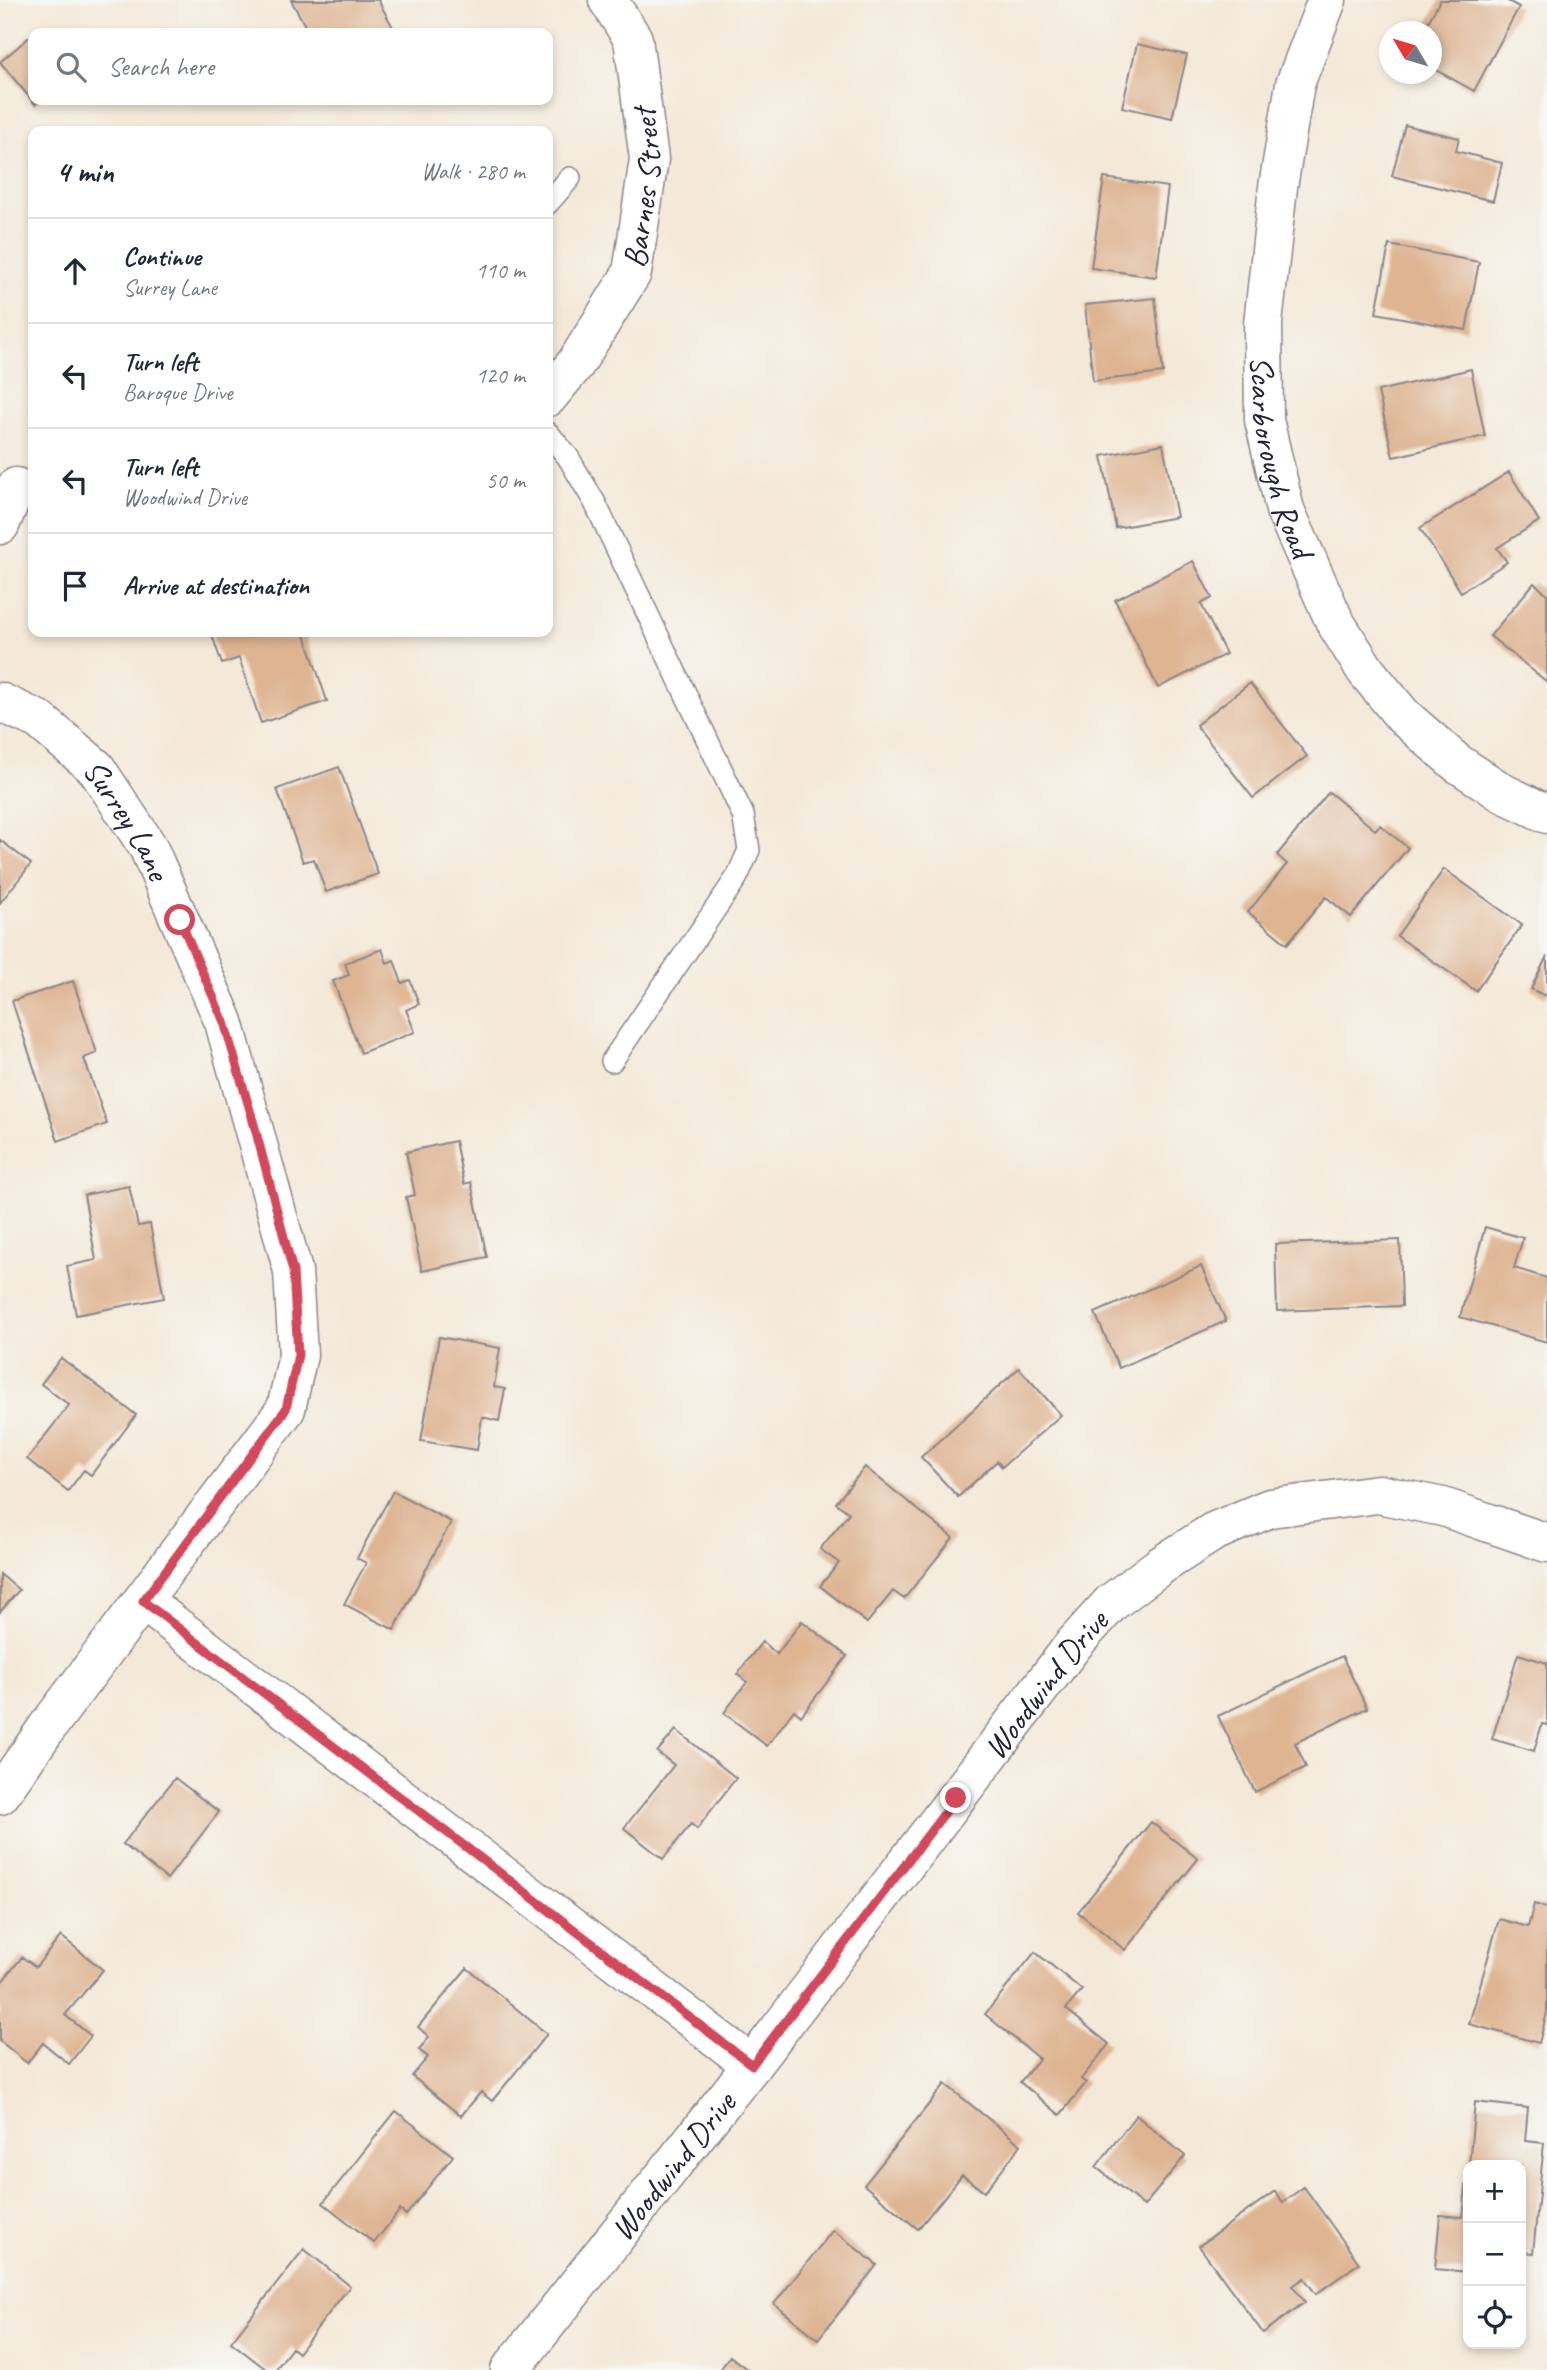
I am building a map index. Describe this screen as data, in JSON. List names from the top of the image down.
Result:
{
  "streets": {
    "street": [
      "Barnes Street",
      "Scarborough Road",
      "Surrey Lane",
      "Woodwind Drive"
    ]
  },
  "north": "top left",
  "page": {
    "search": "Search here",
    "heading": ["4 min", "Walk · 280 m"],
    "list": [
      ["Continue", "Surrey Lane", "110 m"],
      ["Turn left", "Baroque Drive", "120 m"],
      ["Turn left", "Woodwind Drive", "50 m"],
      "Arrive at destination"
    ],
    "map_buttons": ["+", "−"]
  }
}
